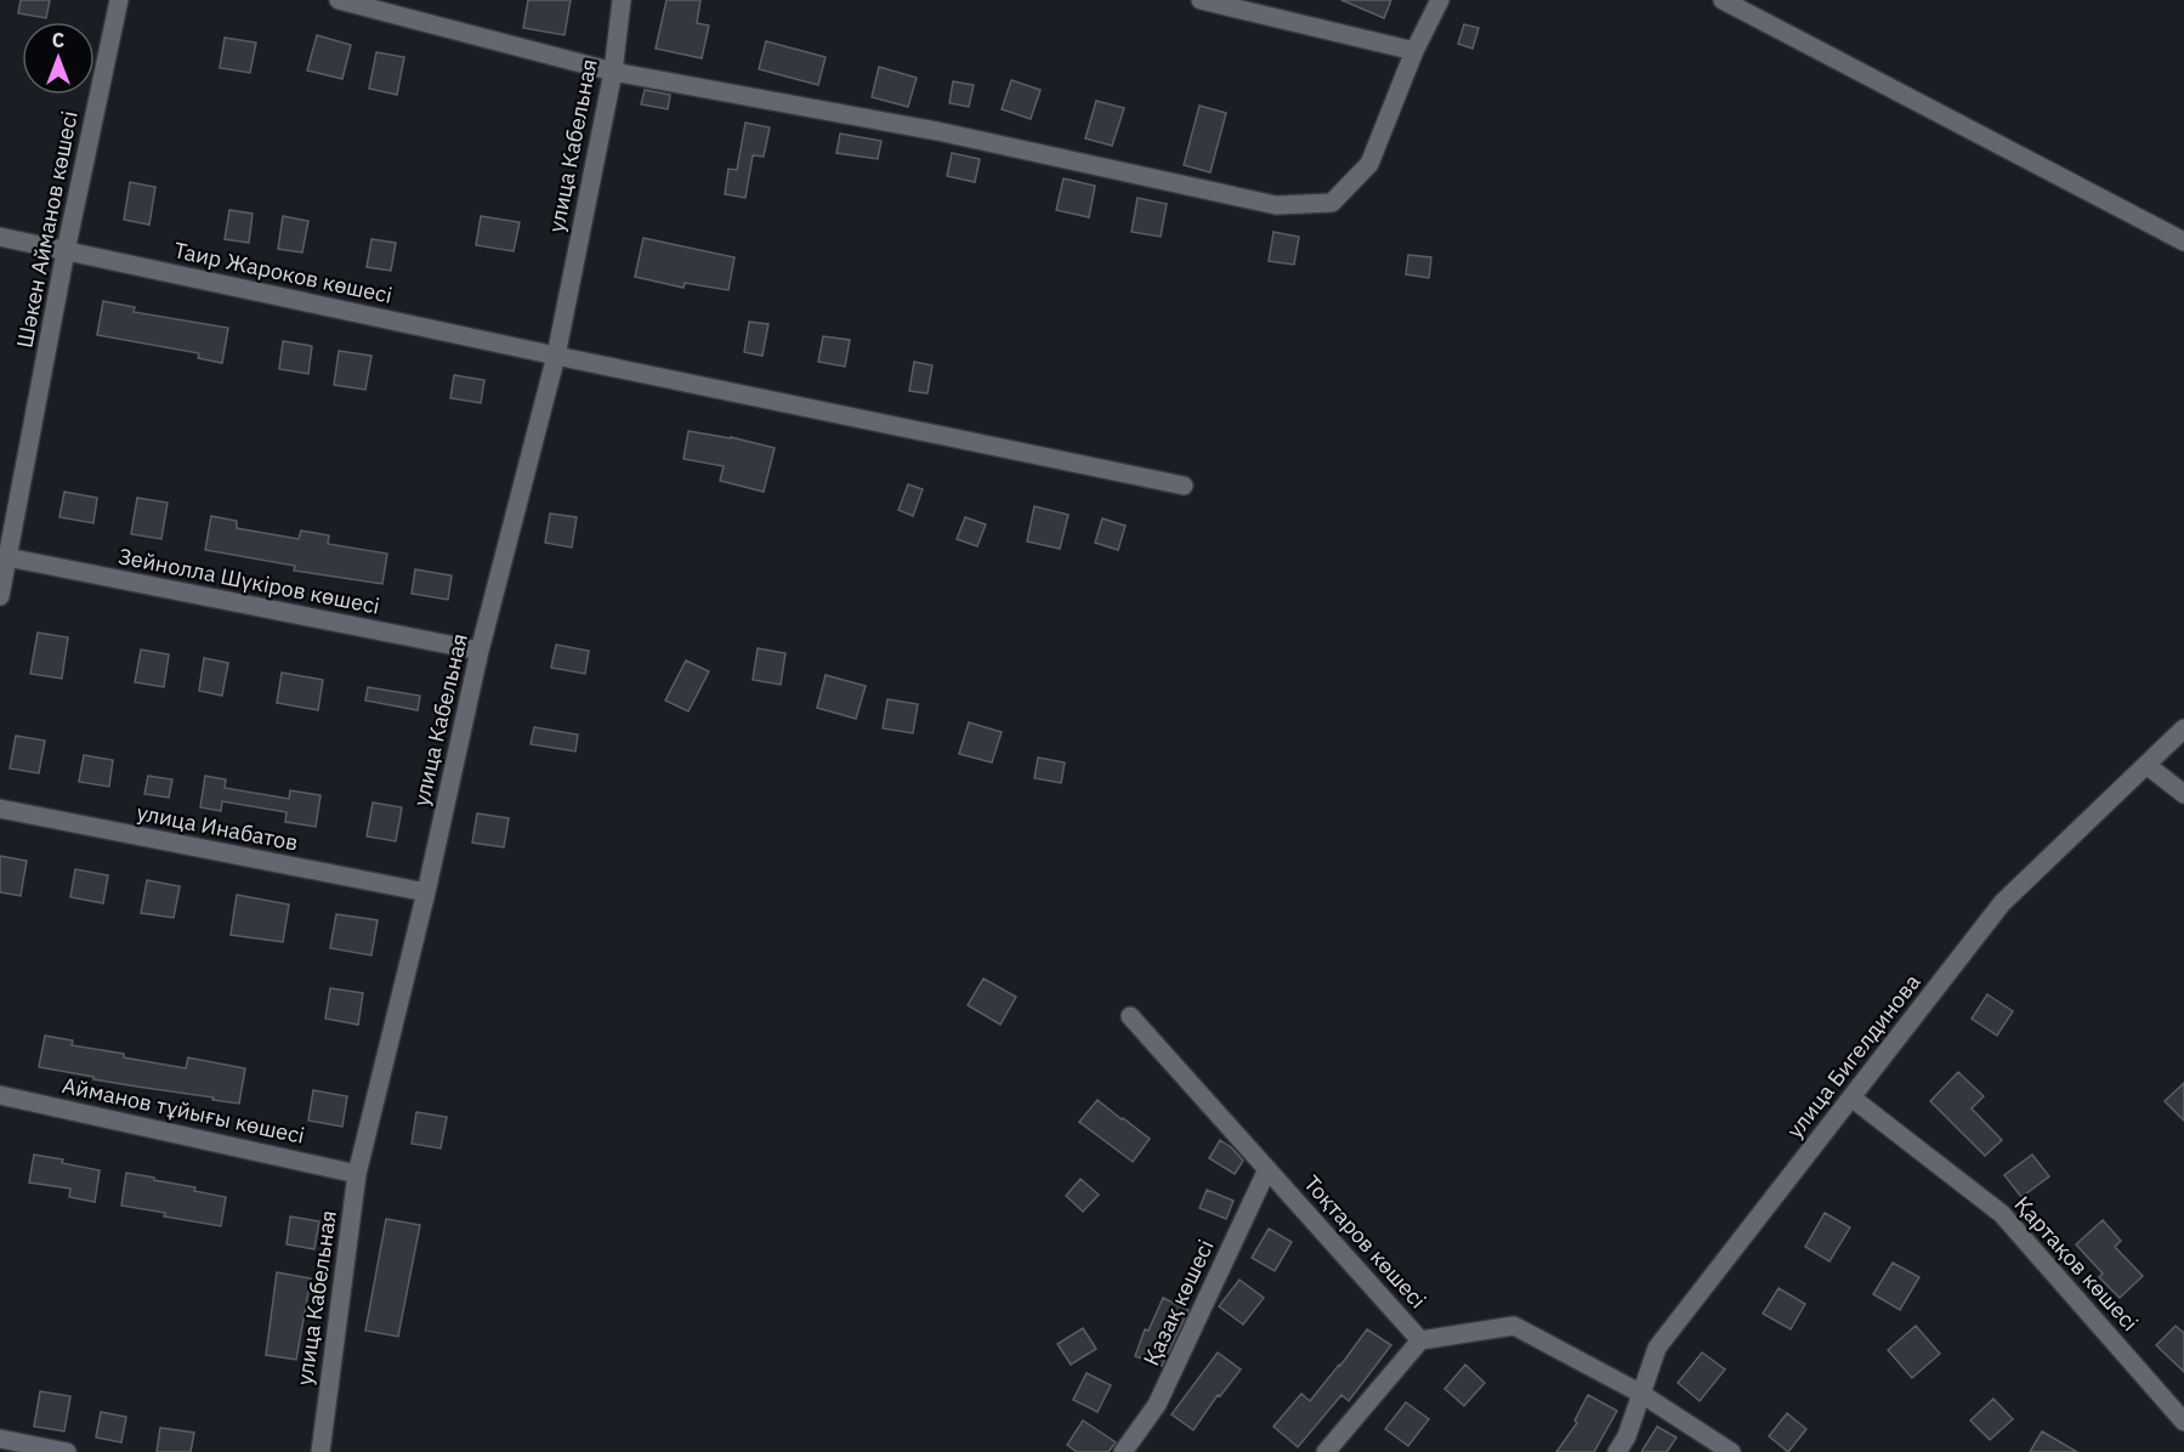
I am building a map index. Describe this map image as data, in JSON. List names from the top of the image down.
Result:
{
  "streets": {
    "street": [
      "улица Кабельная",
      "Шәкен Айманов көшесі",
      "Таир Жароков көшесі",
      "Зейнолла Шүкіров көшесі",
      "улица Инабатов",
      "улица Бигелдинова",
      "Айманов тұйығы көшесі",
      "Тоқтаров көшесі",
      "Қартақов көшесі",
      "Қазақ көшесі"
    ]
  },
  "crossings": [
    ["улица Кабельная", "Таир Жароков көшесі"],
    ["улица Кабельная", "Зейнолла Шүкіров көшесі"],
    ["улица Кабельная", "улица Инабатов"],
    ["улица Кабельная", "Айманов тұйығы көшесі"],
    ["Шәкен Айманов көшесі", "Таир Жароков көшесі"],
    ["Шәкен Айманов көшесі", "Зейнолла Шүкіров көшесі"],
    ["улица Бигелдинова", "Тоқтаров көшесі"],
    ["улица Бигелдинова", "Қартақов көшесі"],
    ["Тоқтаров көшесі", "Қазақ көшесі"]
  ],
  "north": "top"
}
